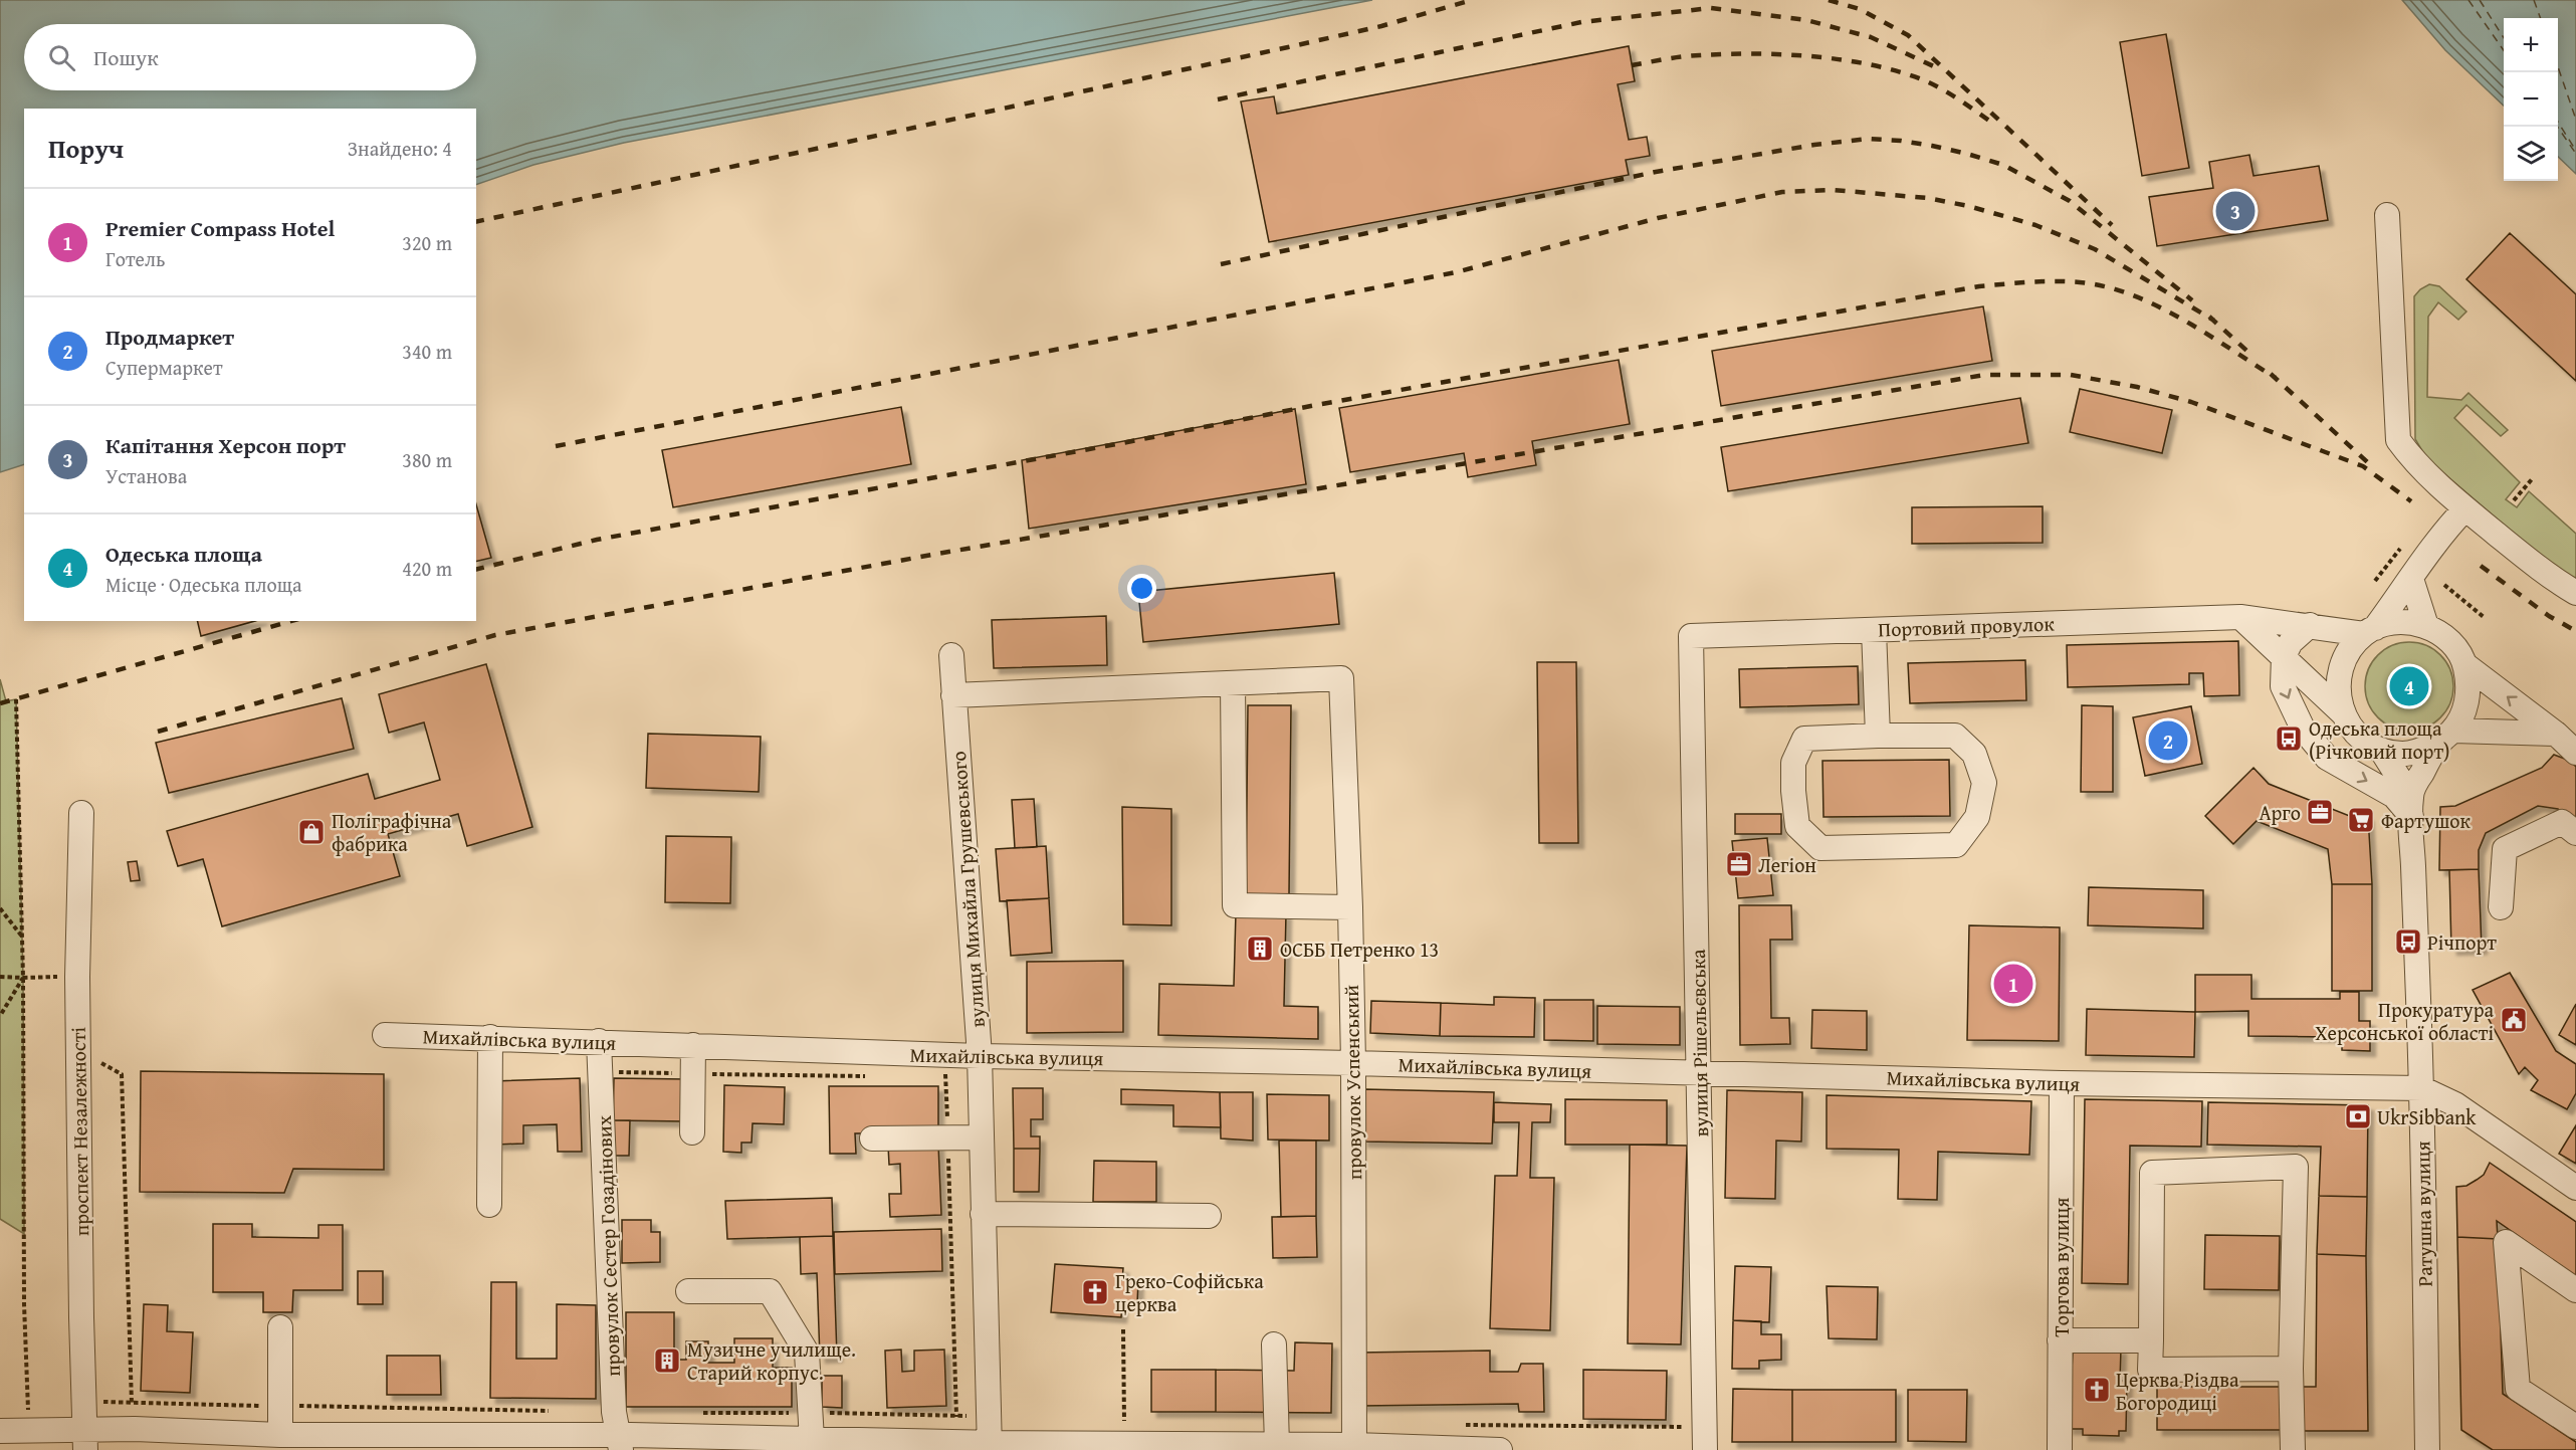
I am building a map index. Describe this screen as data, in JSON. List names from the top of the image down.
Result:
{
  "streets": {
    "street": [
      "Портовий провулок",
      "вулиця Михайла Грушевського",
      "Михайлівська вулиця",
      "вулиця Рішельєвська",
      "провулок Успенський",
      "проспект Незалежності",
      "Ратушна вулиця",
      "провулок Сестер Гозадінових",
      "Торгова вулиця"
    ]
  },
  "crossings": [
    ["Портовий провулок", "вулиця Рішельєвська"],
    ["вулиця Михайла Грушевського", "Михайлівська вулиця"],
    ["Михайлівська вулиця", "вулиця Рішельєвська"],
    ["Михайлівська вулиця", "провулок Успенський"],
    ["Михайлівська вулиця", "Ратушна вулиця"],
    ["Михайлівська вулиця", "провулок Сестер Гозадінових"],
    ["Михайлівська вулиця", "Торгова вулиця"]
  ],
  "places": {
    "bus stop": ["Одеська площа (Річковий порт)", "Річпорт"],
    "office": ["Арго", "Легіон"],
    "supermarket": ["Фартушок"],
    "shop": ["Поліграфічна фабрика"],
    "building": ["ОСББ Петренко 13", "Музичне училище. Старий корпус."],
    "public building": ["Прокуратура Херсонської області"],
    "bank": ["UkrSibbank"],
    "church": ["Греко-Софійська церква", "Церква Різдва Богородиці"]
  },
  "page": {
    "map_buttons": ["+", "−"],
    "search": "Пошук",
    "heading": ["Поруч", "Знайдено: 4"],
    "list": [
      {
        "mark": "1",
        "name": "Premier Compass Hotel",
        "note": "Готель",
        "value": "320 m"
      },
      {
        "mark": "2",
        "name": "Продмаркет",
        "note": "Супермаркет",
        "value": "340 m"
      },
      {
        "mark": "3",
        "name": "Капітання Херсон порт",
        "note": "Установа",
        "value": "380 m"
      },
      {
        "mark": "4",
        "name": "Одеська площа",
        "note": "Місце · Одеська площа",
        "value": "420 m"
      }
    ],
    "pins": [
      "3",
      "4",
      "2",
      "1"
    ]
  }
}
